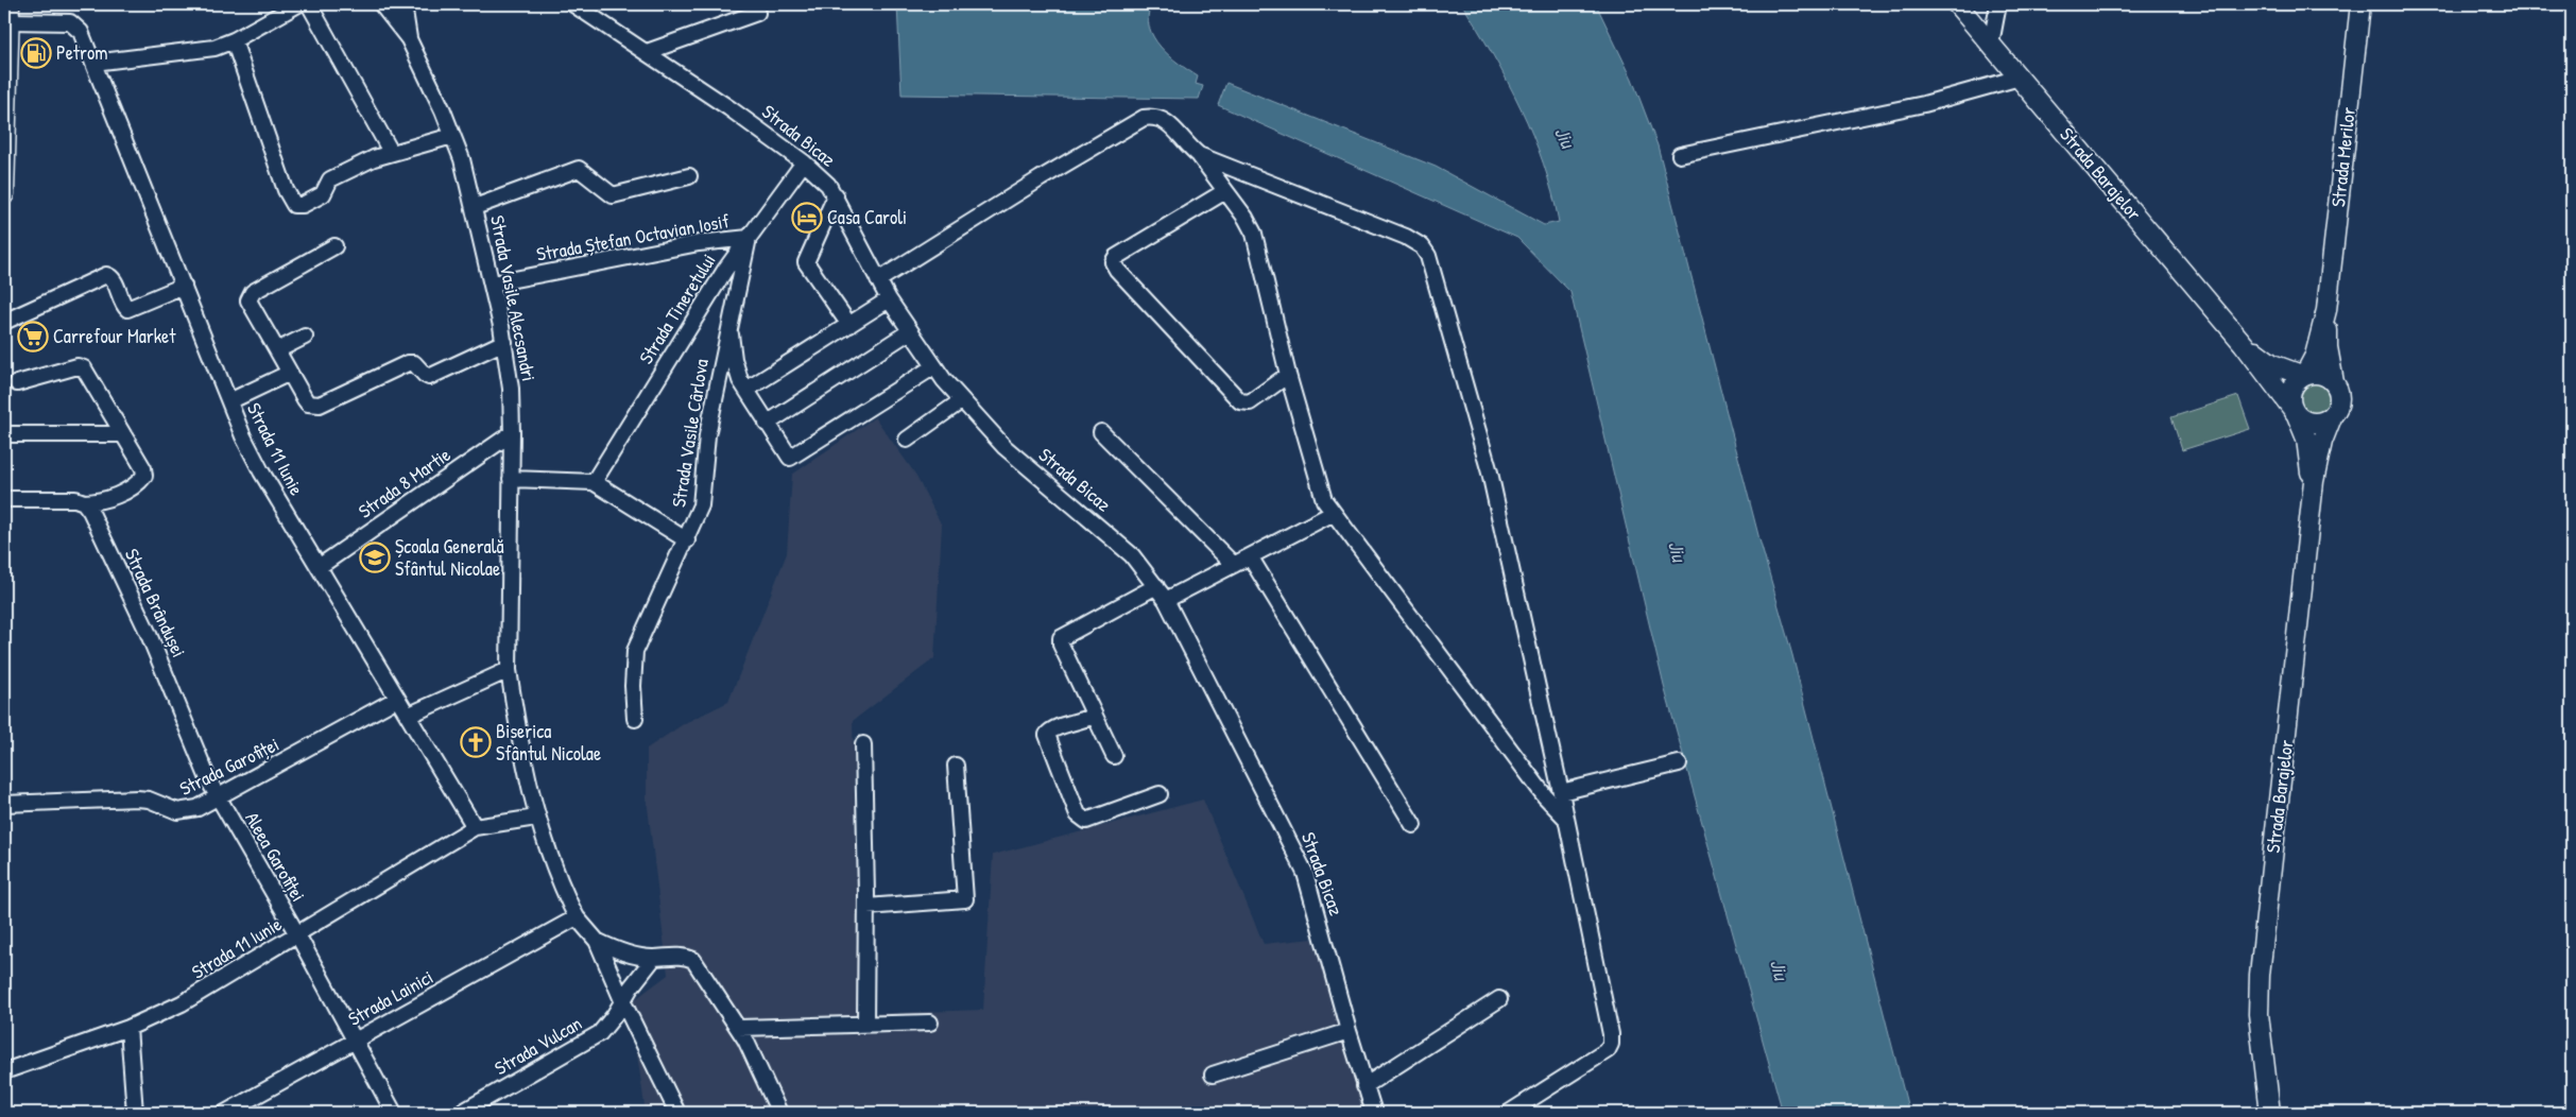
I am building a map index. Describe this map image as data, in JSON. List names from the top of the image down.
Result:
{
  "streets": {
    "main road": ["Strada Merilor", "Strada Barajelor"],
    "street": [
      "Strada Bicaz",
      "Strada Ștefan Octavian Iosif",
      "Strada Vasile Alecsandri",
      "Strada Tineretului",
      "Strada Vasile Cârlova",
      "Strada 11 Iunie",
      "Strada 8 Martie",
      "Strada Brândușei",
      "Strada Garofiței",
      "Aleea Garofiței",
      "Strada Lainici",
      "Strada Vulcan"
    ]
  },
  "crossings": [
    ["Strada Bicaz", "Strada Tineretului"],
    ["Strada Merilor", "Strada Barajelor"],
    ["Strada Ștefan Octavian Iosif", "Strada Vasile Alecsandri"],
    ["Strada Ștefan Octavian Iosif", "Strada Tineretului"],
    ["Strada Ștefan Octavian Iosif", "Strada Vasile Cârlova"],
    ["Strada Vasile Alecsandri", "Strada 11 Iunie"],
    ["Strada Vasile Alecsandri", "Strada 8 Martie"],
    ["Strada Vasile Alecsandri", "Strada Lainici"],
    ["Strada Vasile Alecsandri", "Strada Vulcan"],
    ["Strada Tineretului", "Strada Vasile Cârlova"],
    ["Strada 11 Iunie", "Strada 8 Martie"],
    ["Strada 11 Iunie", "Strada Garofiței"],
    ["Strada 11 Iunie", "Aleea Garofiței"],
    ["Strada Brândușei", "Strada Garofiței"],
    ["Strada Brândușei", "Aleea Garofiței"],
    ["Strada Garofiței", "Aleea Garofiței"],
    ["Aleea Garofiței", "Strada Lainici"]
  ],
  "water": ["Jiu"],
  "places": {
    "fuel station": ["Petrom"],
    "hotel": ["Casa Caroli"],
    "supermarket": ["Carrefour Market"],
    "school or university": ["Școala Generală Sfântul Nicolae"],
    "church": ["Biserica Sfântul Nicolae"]
  }
}
